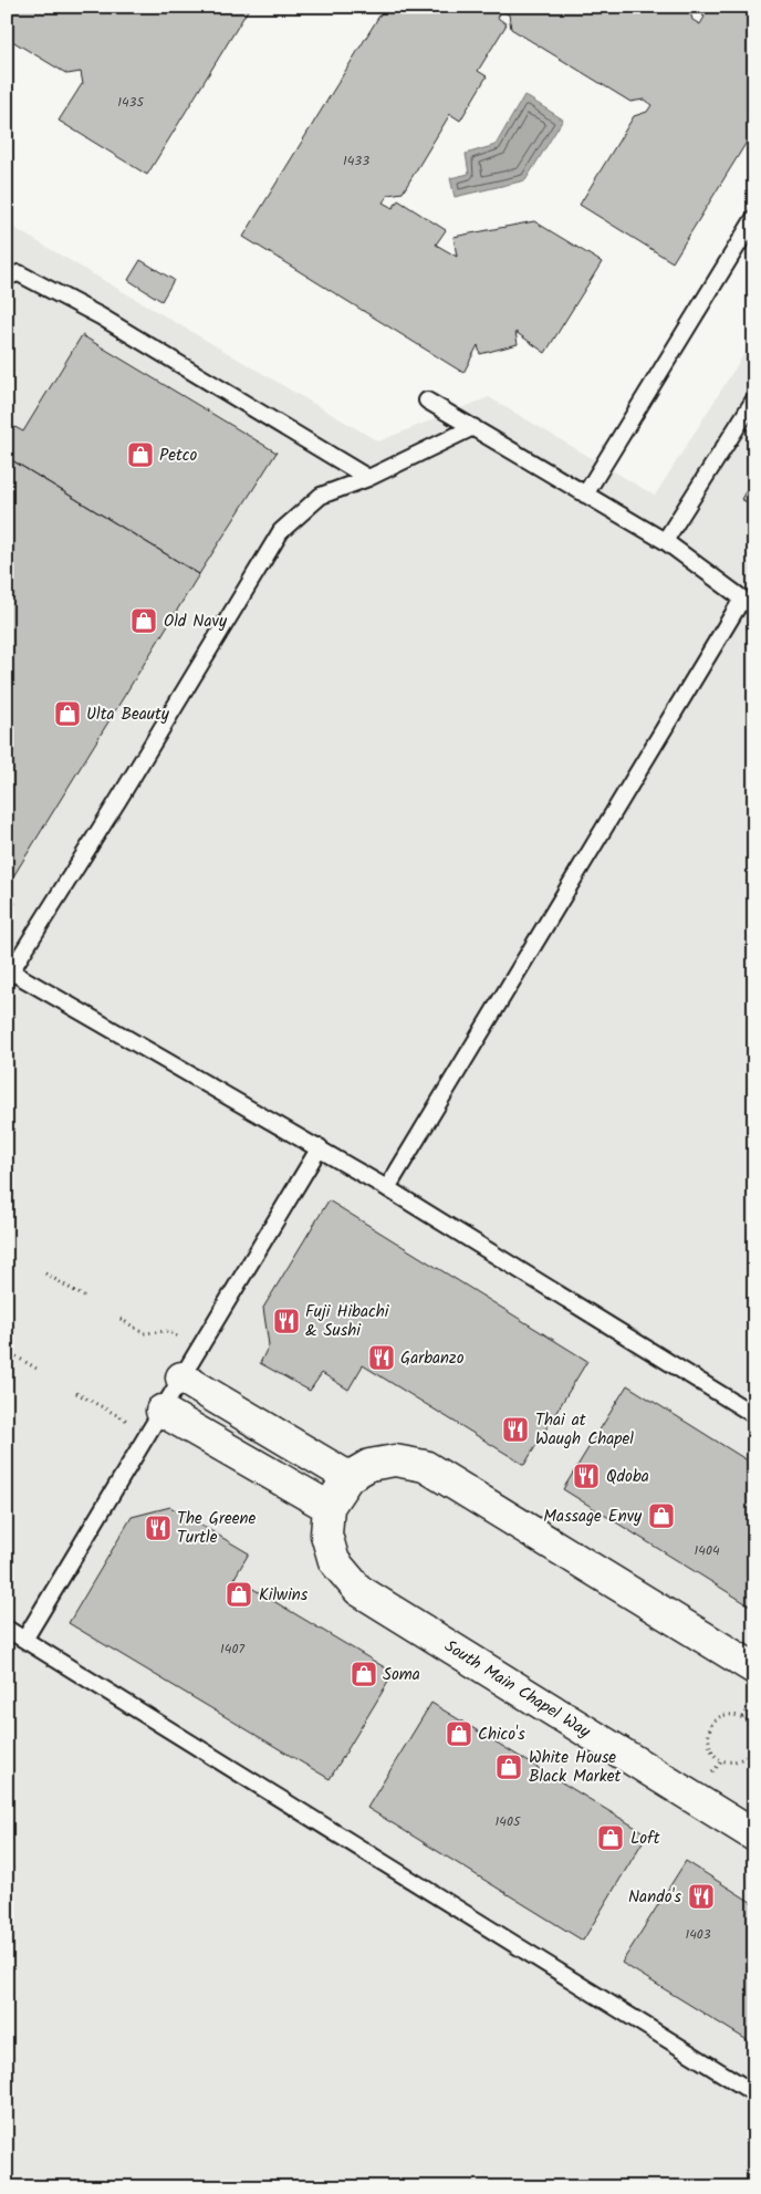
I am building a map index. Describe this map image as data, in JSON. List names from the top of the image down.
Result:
{
  "streets": {
    "street": ["South Main Chapel Way"]
  },
  "places": {
    "shop": [
      "Petco",
      "Old Navy",
      "Ulta Beauty",
      "Massage Envy",
      "Kilwins",
      "Soma",
      "Chico's",
      "White House Black Market",
      "Loft"
    ],
    "restaurant": [
      "Fuji Hibachi & Sushi",
      "Garbanzo",
      "Thai at Waugh Chapel",
      "Qdoba",
      "The Greene Turtle",
      "Nando's"
    ]
  },
  "house_numbers": [
    "1435",
    "1433",
    "1404",
    "1407",
    "1405",
    "1403"
  ]
}
